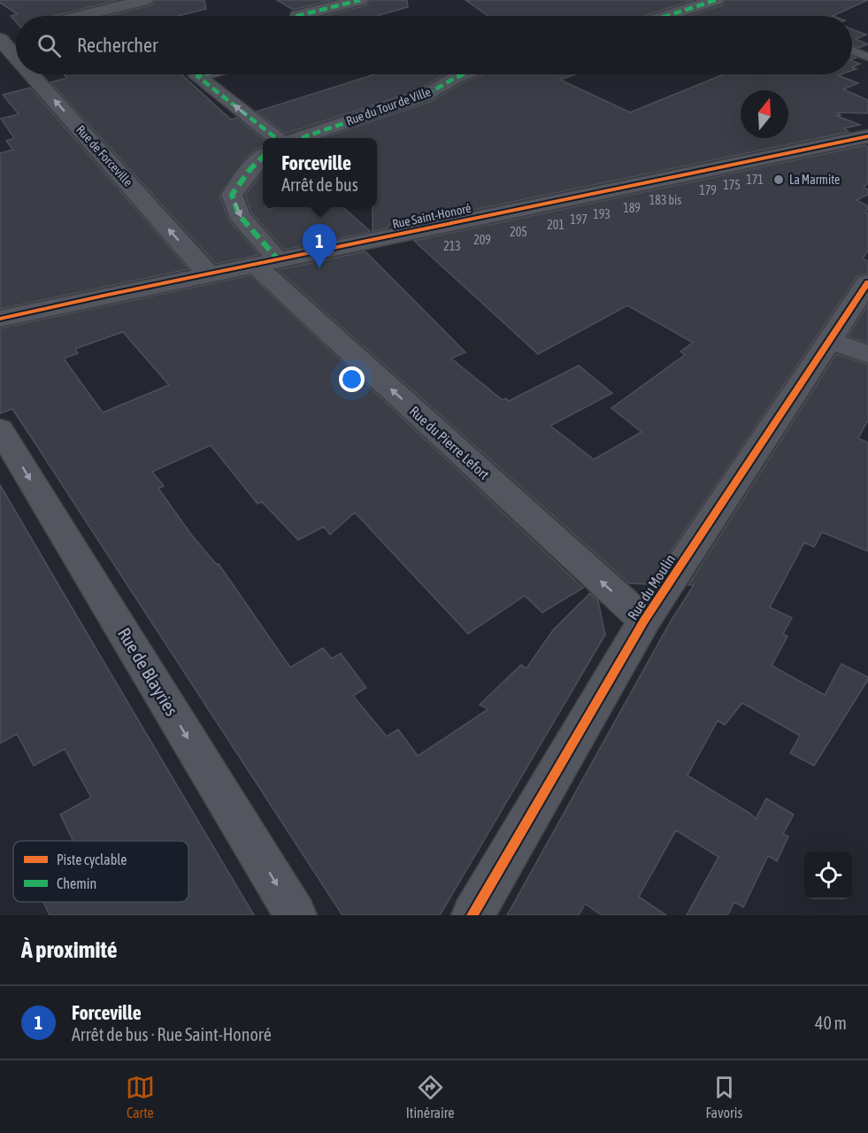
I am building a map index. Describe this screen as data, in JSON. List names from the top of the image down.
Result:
{
  "streets": {
    "street": [
      "Rue du Tour de Ville",
      "Rue de Forceville",
      "Rue Saint-Honoré",
      "Rue du Pierre Lefort",
      "Rue du Moulin",
      "Rue de Blayries"
    ]
  },
  "crossings": [
    ["Rue de Forceville", "Rue Saint-Honoré"],
    ["Rue Saint-Honoré", "Rue du Pierre Lefort"],
    ["Rue du Pierre Lefort", "Rue du Moulin"]
  ],
  "one_way": ["Rue de Forceville", "Rue du Pierre Lefort", "Rue de Blayries"],
  "places": ["La Marmite"],
  "house_numbers": [
    "171",
    "175",
    "179",
    "183 bis",
    "189",
    "193",
    "197",
    "201",
    "205",
    "209",
    "213"
  ],
  "legend": ["Piste cyclable", "Chemin"],
  "north": "top",
  "page": {
    "search": "Rechercher",
    "popup": ["Forceville", "Arrêt de bus"],
    "pins": "1",
    "heading": "À proximité",
    "list": [
      {
        "mark": "1",
        "name": "Forceville",
        "note": "Arrêt de bus · Rue Saint-Honoré",
        "value": "40 m"
      }
    ],
    "nav": ["Carte", "Itinéraire", "Favoris"]
  }
}
